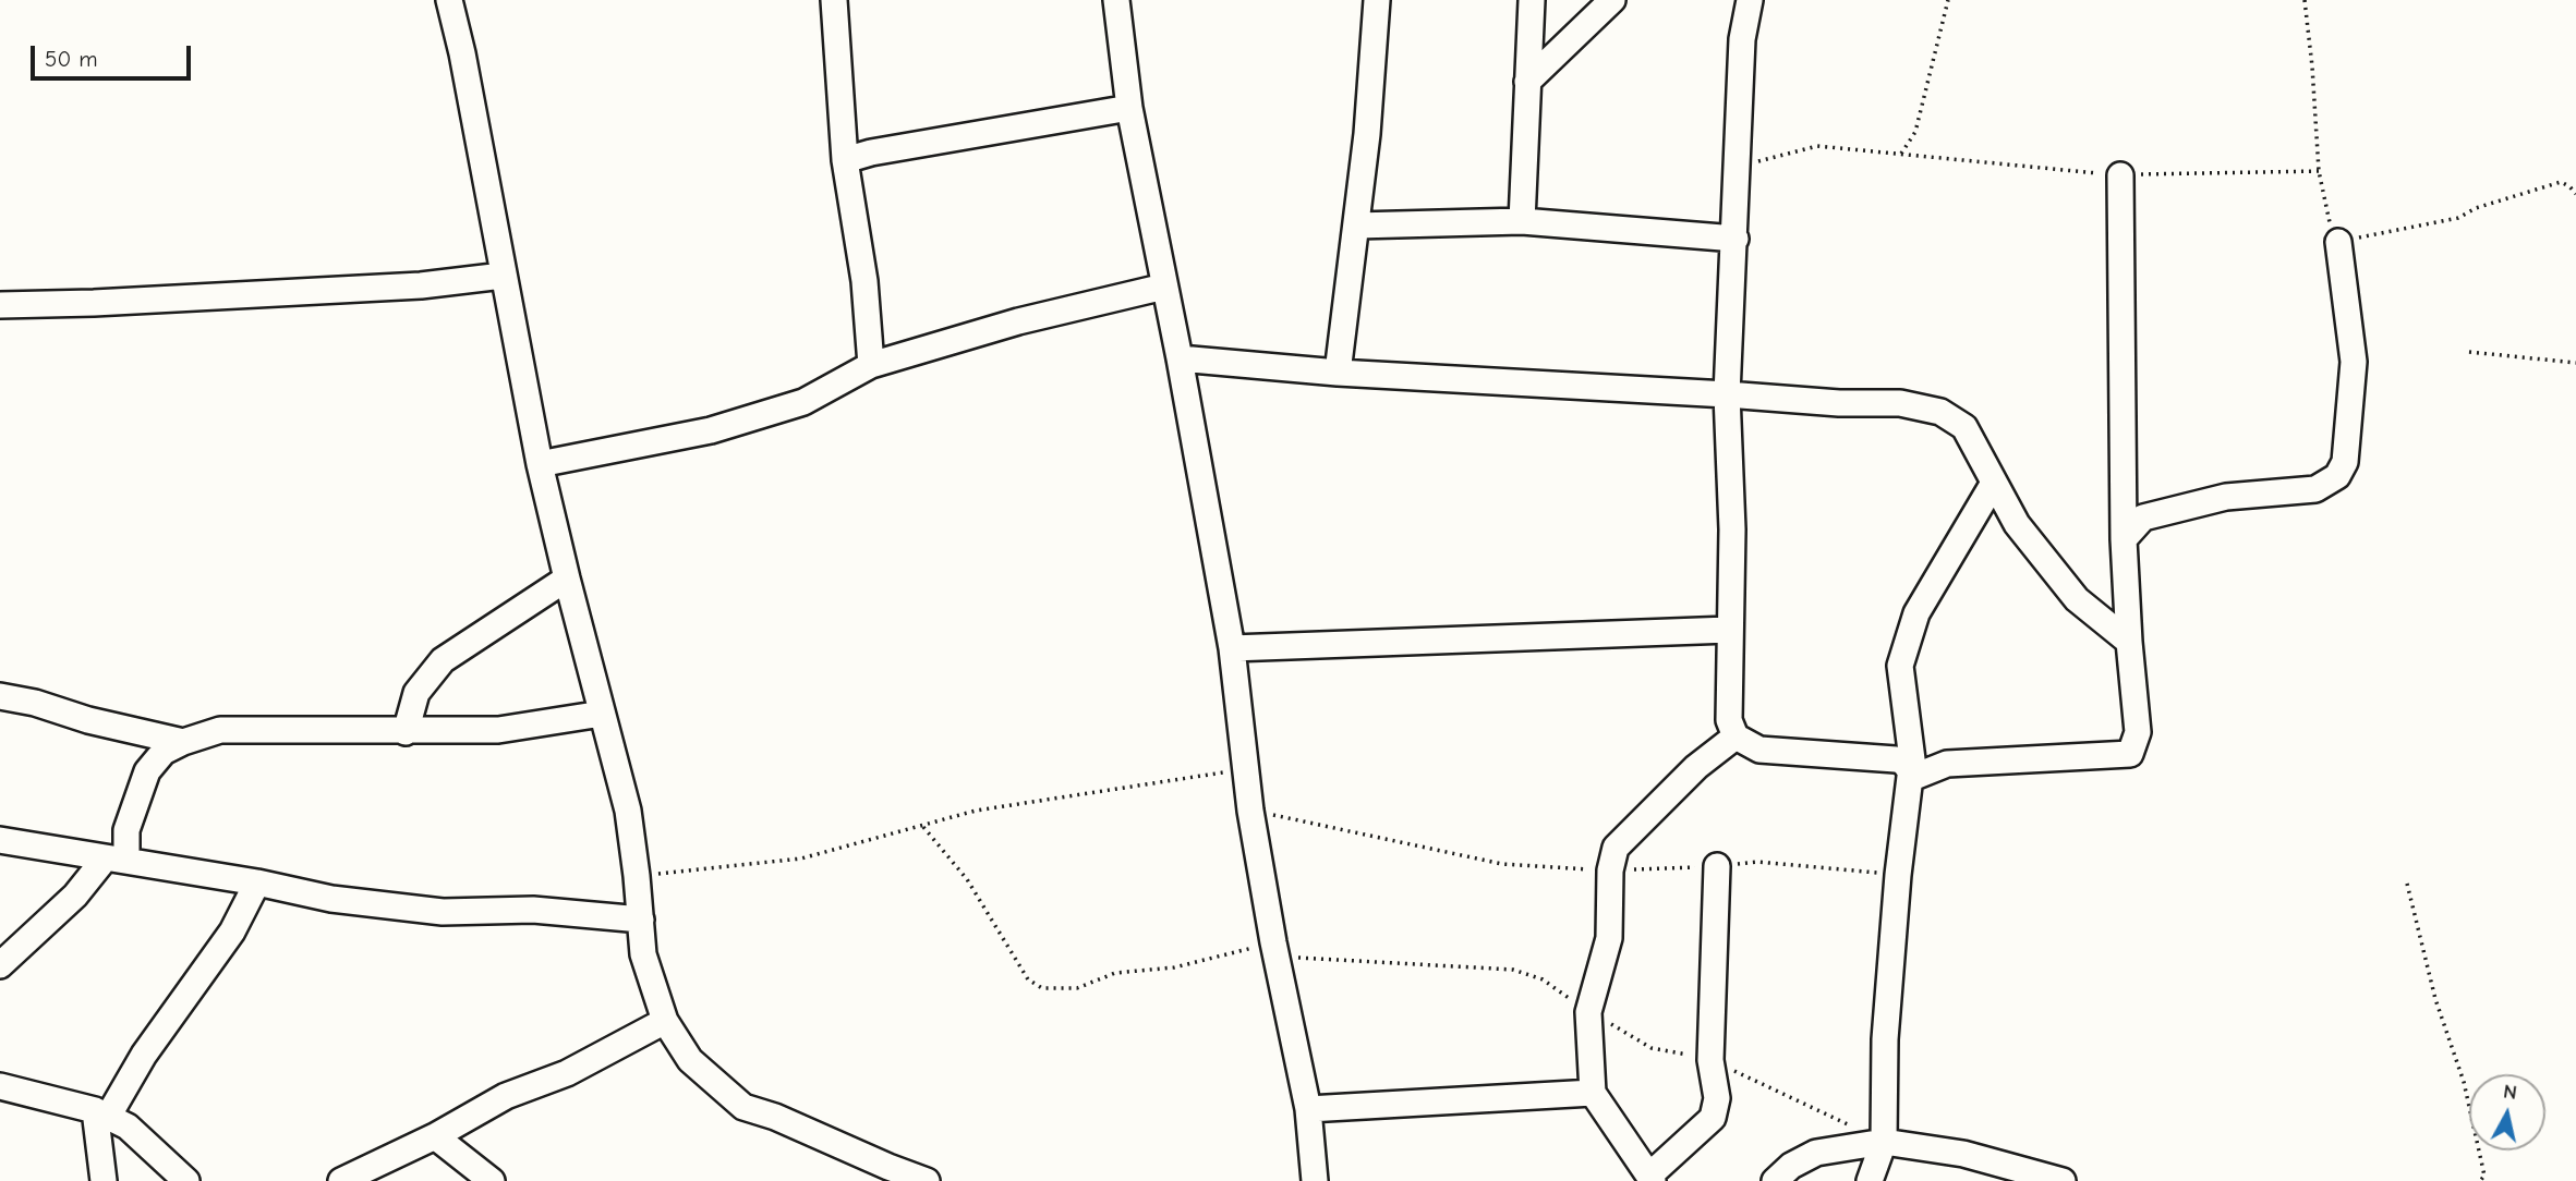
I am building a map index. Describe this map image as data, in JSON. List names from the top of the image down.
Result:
{
  "scale_bar": "50 m",
  "north": "top"
}
